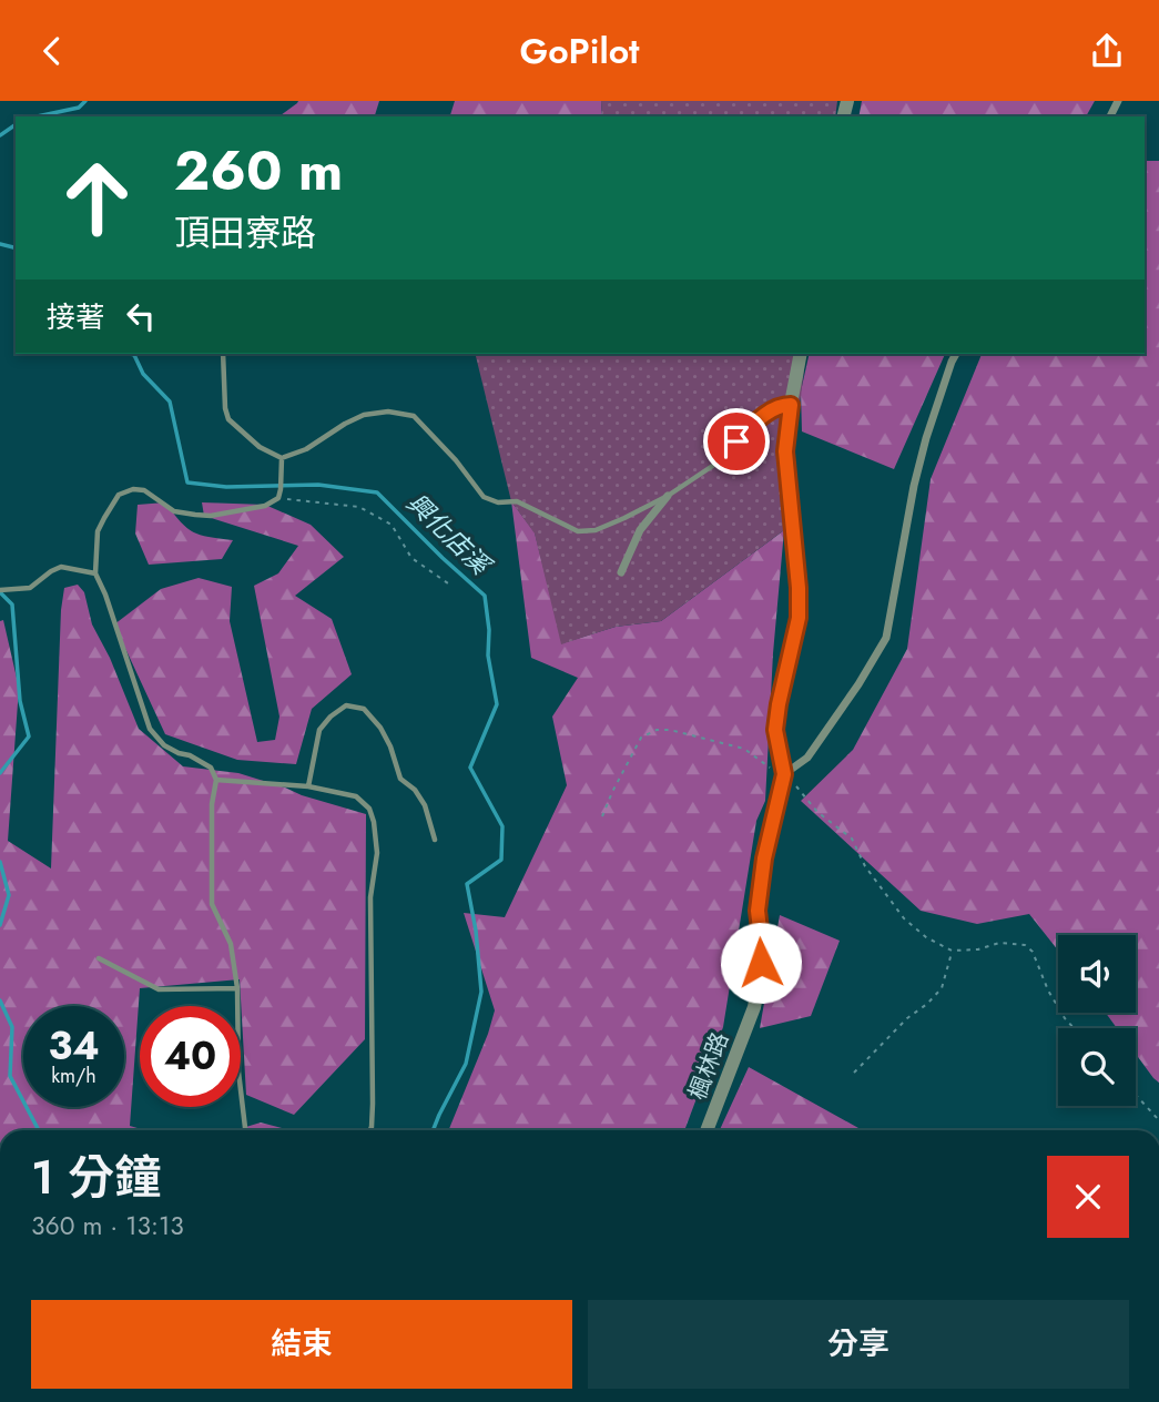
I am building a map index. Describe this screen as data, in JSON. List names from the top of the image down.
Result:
{
  "streets": {
    "street": ["楓林路"]
  },
  "water": ["興化店溪"],
  "page": {
    "header": "GoPilot",
    "turn": ["260 m", "頂田寮路"],
    "then": "接著",
    "speed": "34 km/h",
    "limit": "40",
    "heading": ["1 分鐘", "360 m · 13:13"],
    "buttons": ["結束", "分享"]
  }
}
